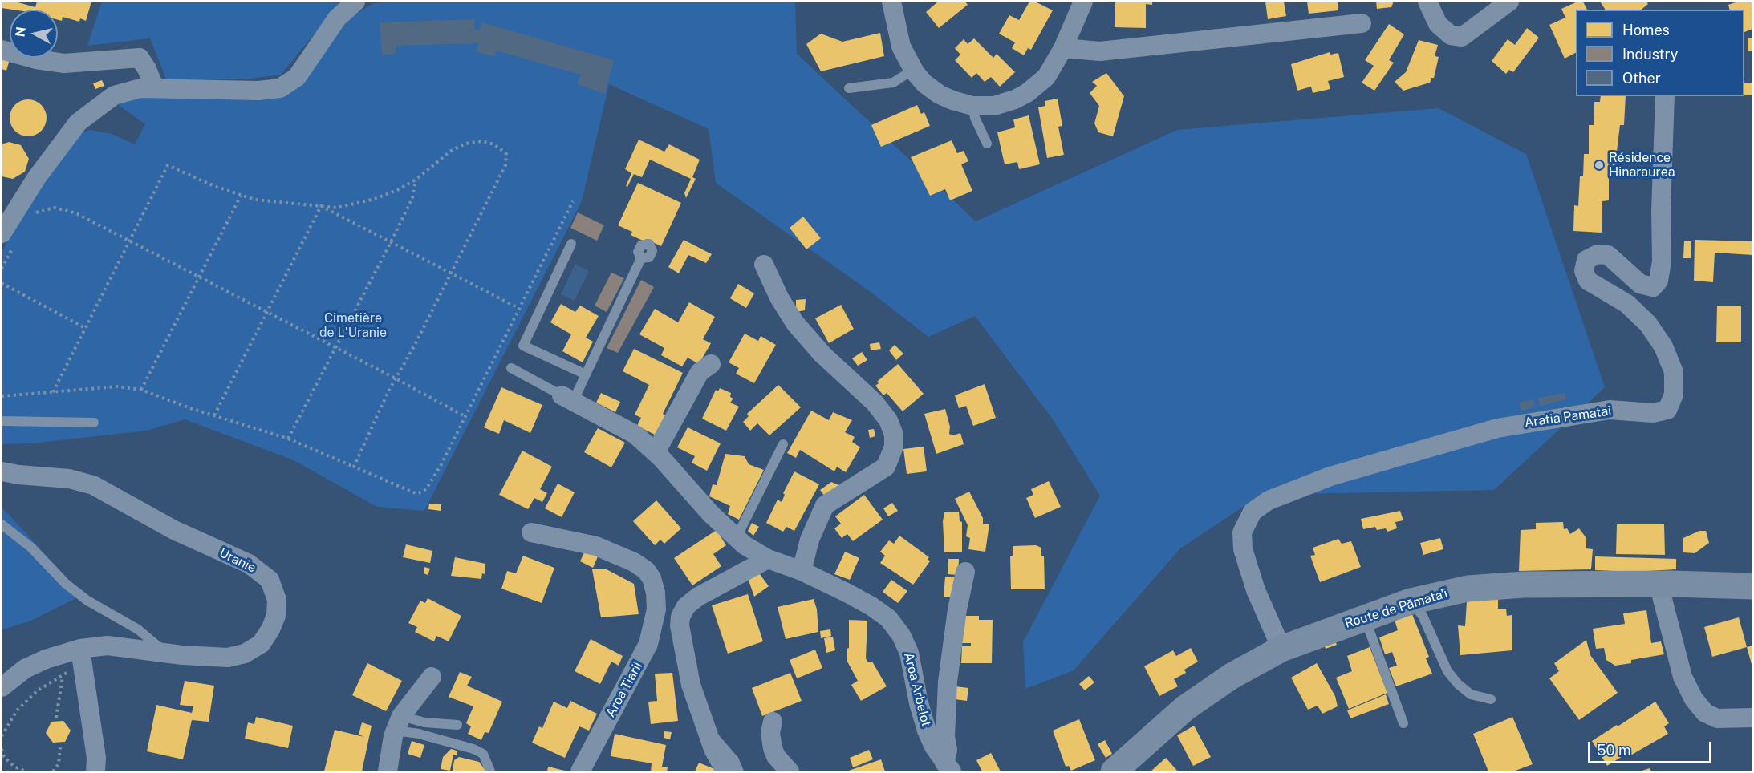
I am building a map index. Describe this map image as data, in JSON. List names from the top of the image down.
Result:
{
  "streets": {
    "main road": ["Route de Pāmata'i"],
    "street": [
      "Aratia Pamatai",
      "Uranie",
      "Aroa Tiarii",
      "Aroa Arbelot"
    ]
  },
  "crossings": [
    ["Aratia Pamatai", "Route de Pāmata'i"]
  ],
  "parks": ["Cimetière de L'Uranie"],
  "places": ["Résidence Hinaraurea"],
  "legend": ["Homes", "Industry", "Other"],
  "scale_bar": "50 m",
  "north": "left"
}
